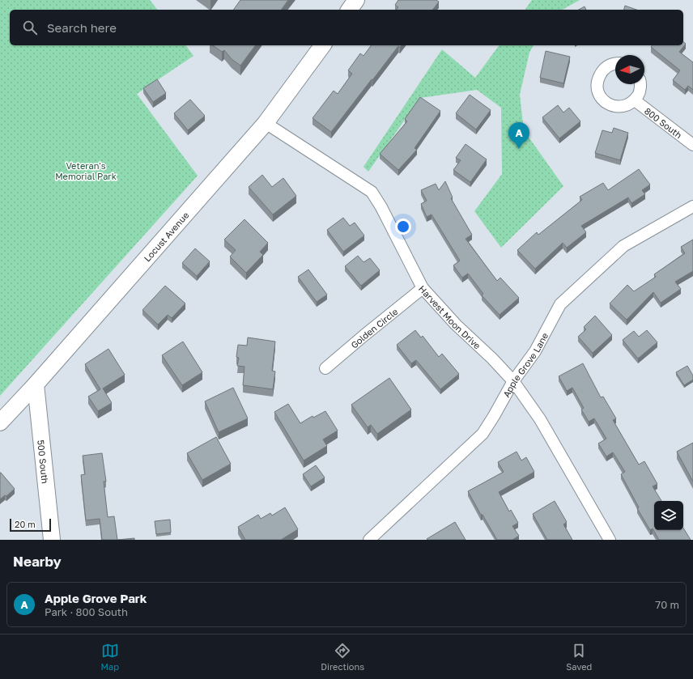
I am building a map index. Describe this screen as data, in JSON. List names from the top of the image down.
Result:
{
  "streets": {
    "street": [
      "800 South",
      "Locust Avenue",
      "Harvest Moon Drive",
      "Golden Circle",
      "Apple Grove Lane",
      "500 South"
    ]
  },
  "crossings": [
    ["Locust Avenue", "Harvest Moon Drive"],
    ["Locust Avenue", "500 South"],
    ["Harvest Moon Drive", "Golden Circle"],
    ["Harvest Moon Drive", "Apple Grove Lane"]
  ],
  "parks": ["Veteran's Memorial Park"],
  "scale_bar": "20 m",
  "north": "left",
  "page": {
    "search": "Search here",
    "pins": "A",
    "scale": "20 m",
    "heading": "Nearby",
    "list": [
      {
        "mark": "A",
        "name": "Apple Grove Park",
        "note": "Park · 800 South",
        "value": "70 m"
      }
    ],
    "nav": ["Map", "Directions", "Saved"]
  }
}
